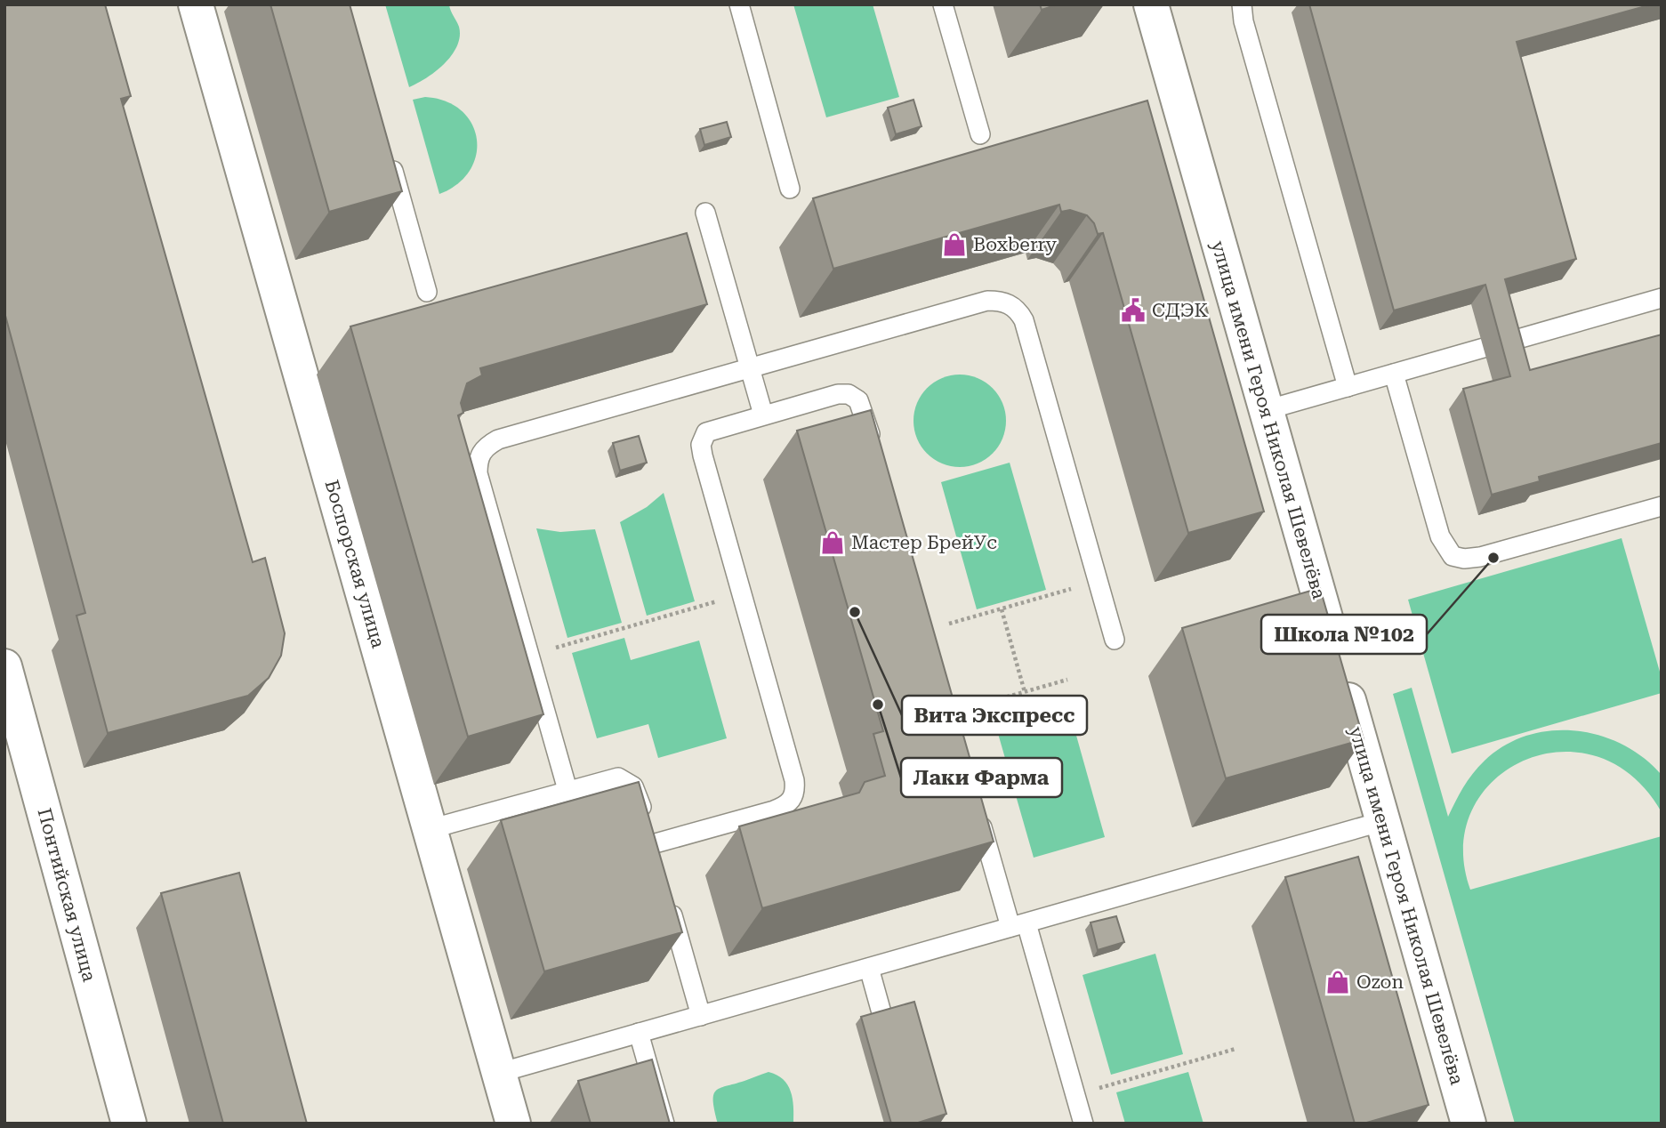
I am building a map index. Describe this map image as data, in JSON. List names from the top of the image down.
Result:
{
  "streets": {
    "street": ["улица имени Героя Николая Шевелёва", "Боспорская улица", "Понтийская улица"]
  },
  "places": {
    "shop": ["Boxberry", "Мастер БрейУc", "Ozon"],
    "public building": ["СДЭК"],
    "other": ["Школа №102", "Вита Экспресс", "Лаки Фарма"]
  }
}
